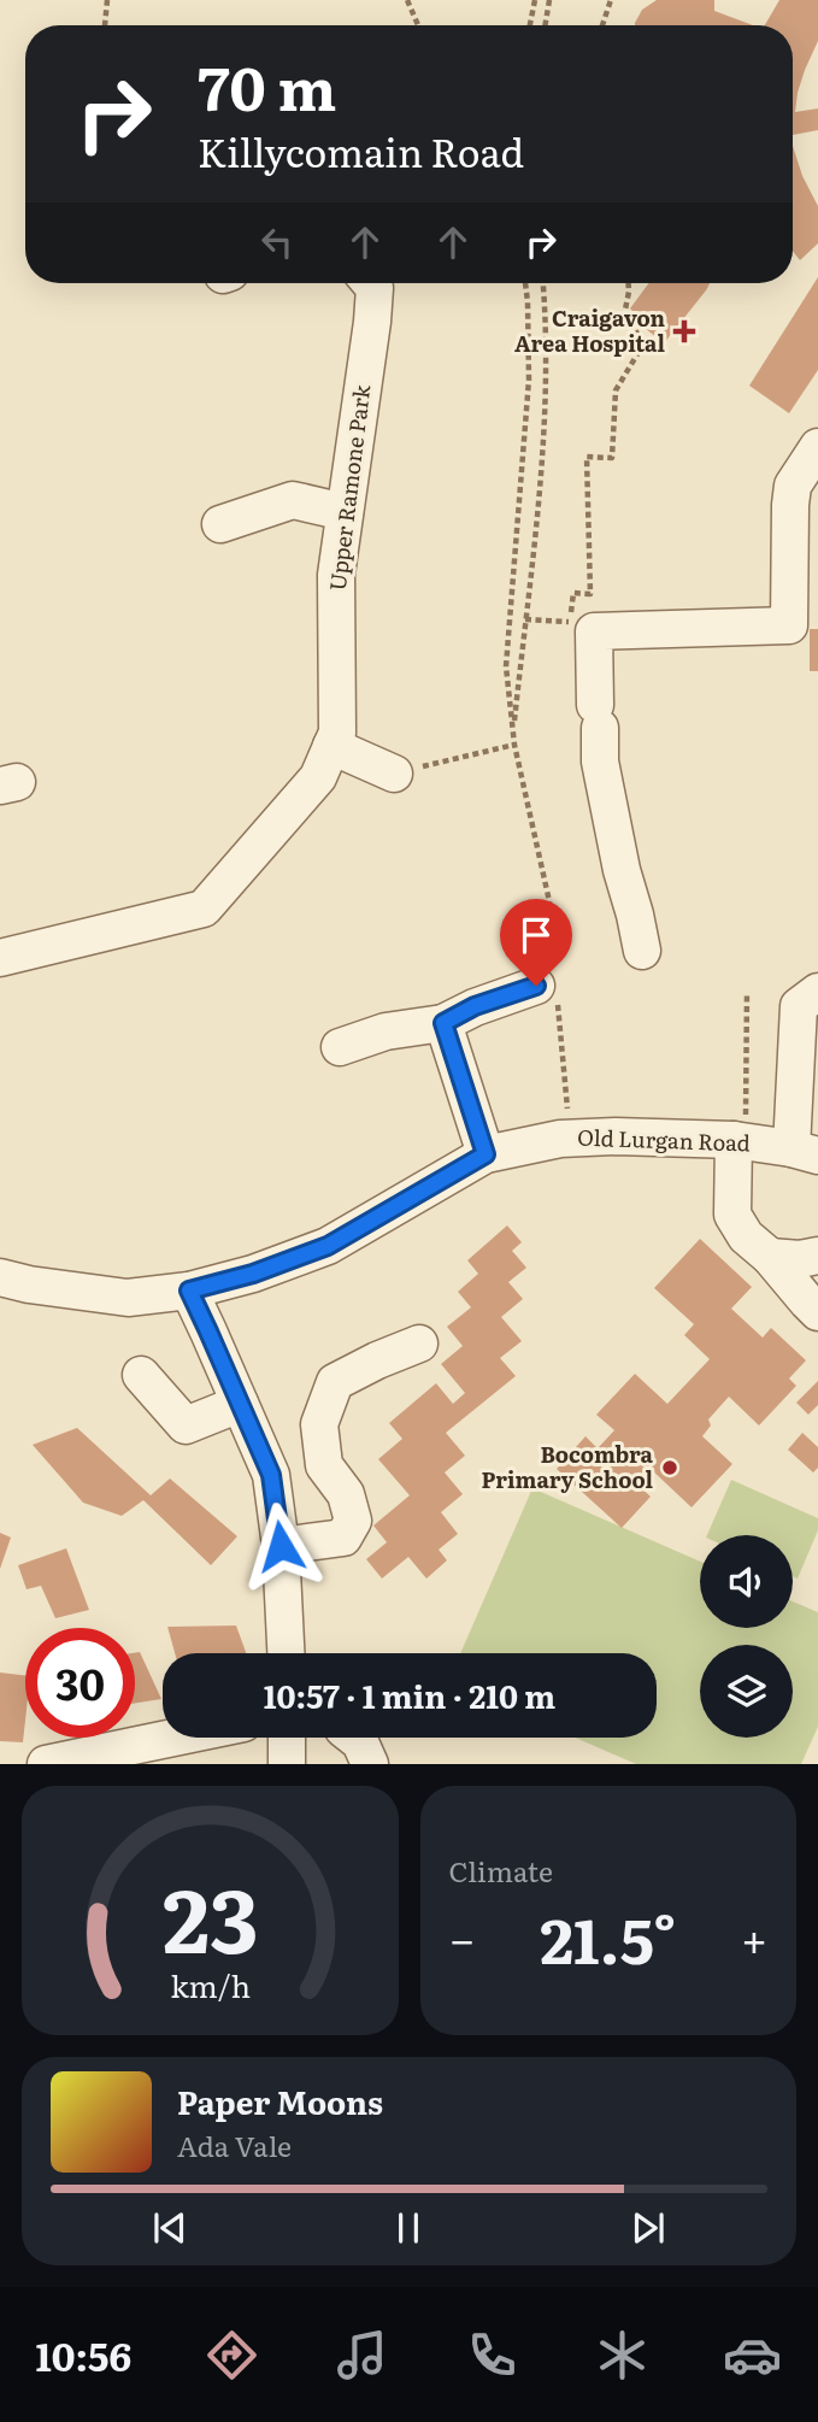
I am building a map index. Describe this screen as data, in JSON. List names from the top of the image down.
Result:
{
  "streets": {
    "street": ["Upper Ramone Park", "Old Lurgan Road"]
  },
  "places": {
    "health": ["Craigavon Area Hospital"],
    "other": ["Bocombra Primary School"]
  },
  "page": {
    "turn": ["70 m", "Killycomain Road"],
    "limit": "30",
    "trip": "10:57 · 1 min · 210 m",
    "tile": "Climate",
    "heat": ["−", "21.5°", "+"],
    "song": ["Paper Moons", "Ada Vale"],
    "tabs": "10:56",
    "gauge": ["23", "km/h"]
  }
}
